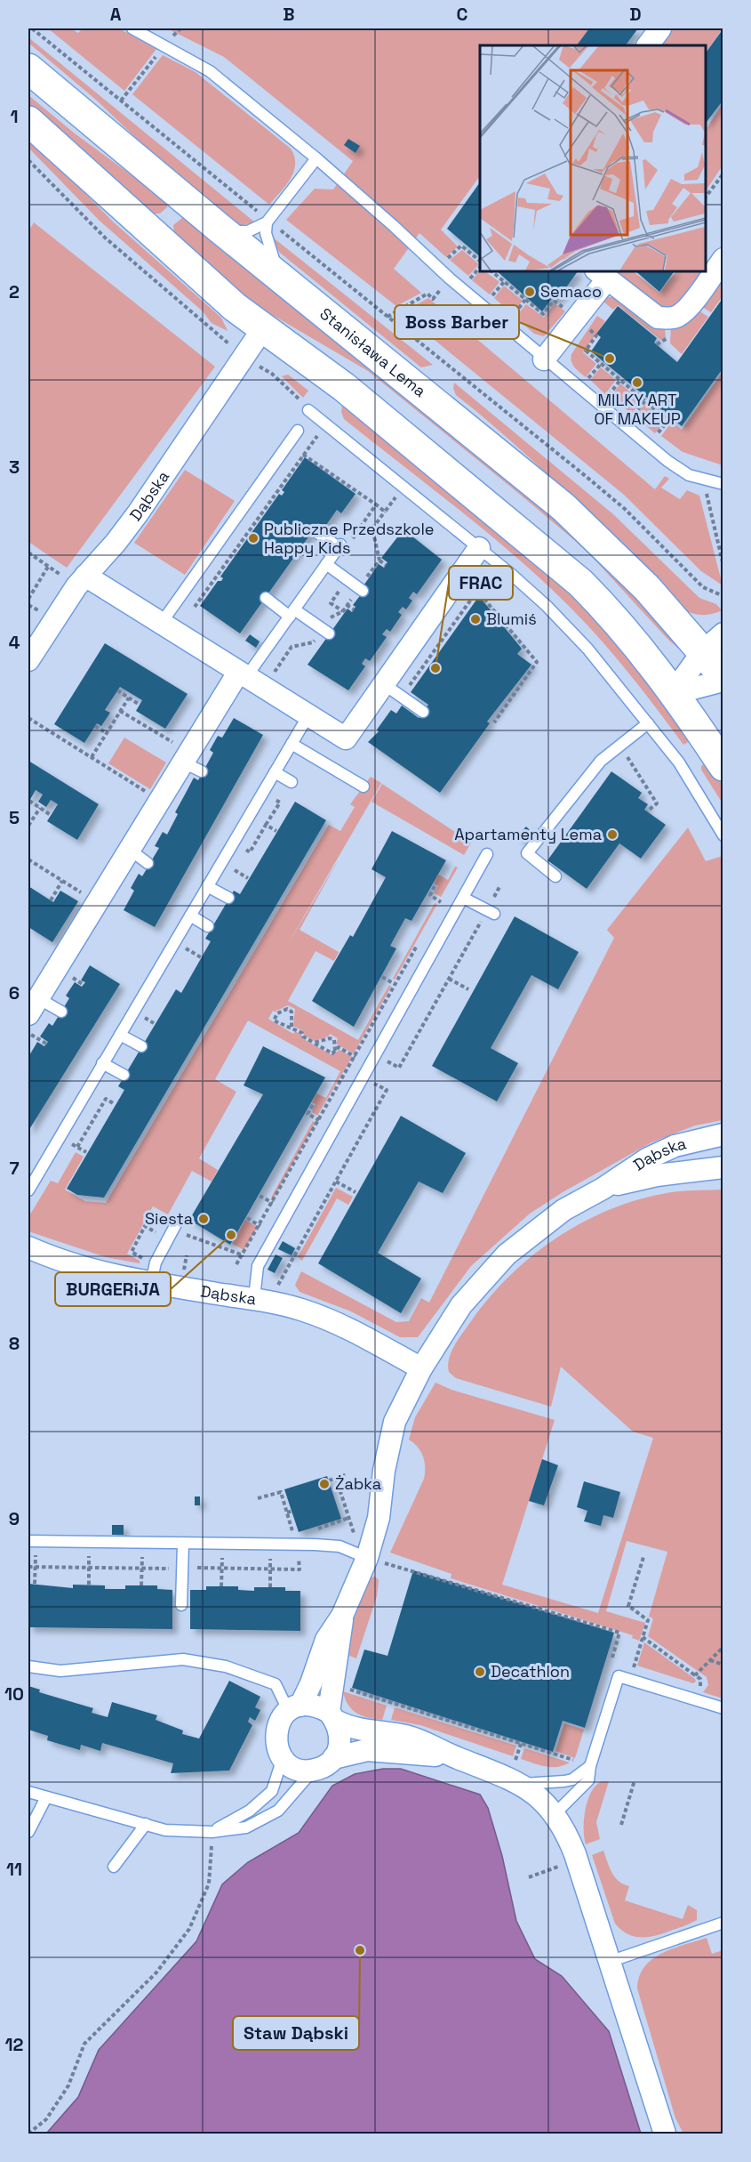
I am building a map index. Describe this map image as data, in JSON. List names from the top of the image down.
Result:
{
  "streets": {
    "main road": ["Stanisława Lema"],
    "street": ["Dąbska"]
  },
  "places": [
    "Semaco",
    "Boss Barber",
    "MILKY ART OF MAKEUP",
    "Publiczne Przedszkole Happy Kids",
    "Blumiś",
    "FRAC",
    "Apartamenty Lema",
    "Siesta",
    "BURGERiJA",
    "Żabka",
    "Decathlon",
    "Staw Dąbski"
  ],
  "grid": {
    "columns": [
      "A",
      "B",
      "C",
      "D"
    ],
    "rows": [
      "1",
      "2",
      "3",
      "4",
      "5",
      "6",
      "7",
      "8",
      "9",
      "10",
      "11",
      "12"
    ]
  }
}
